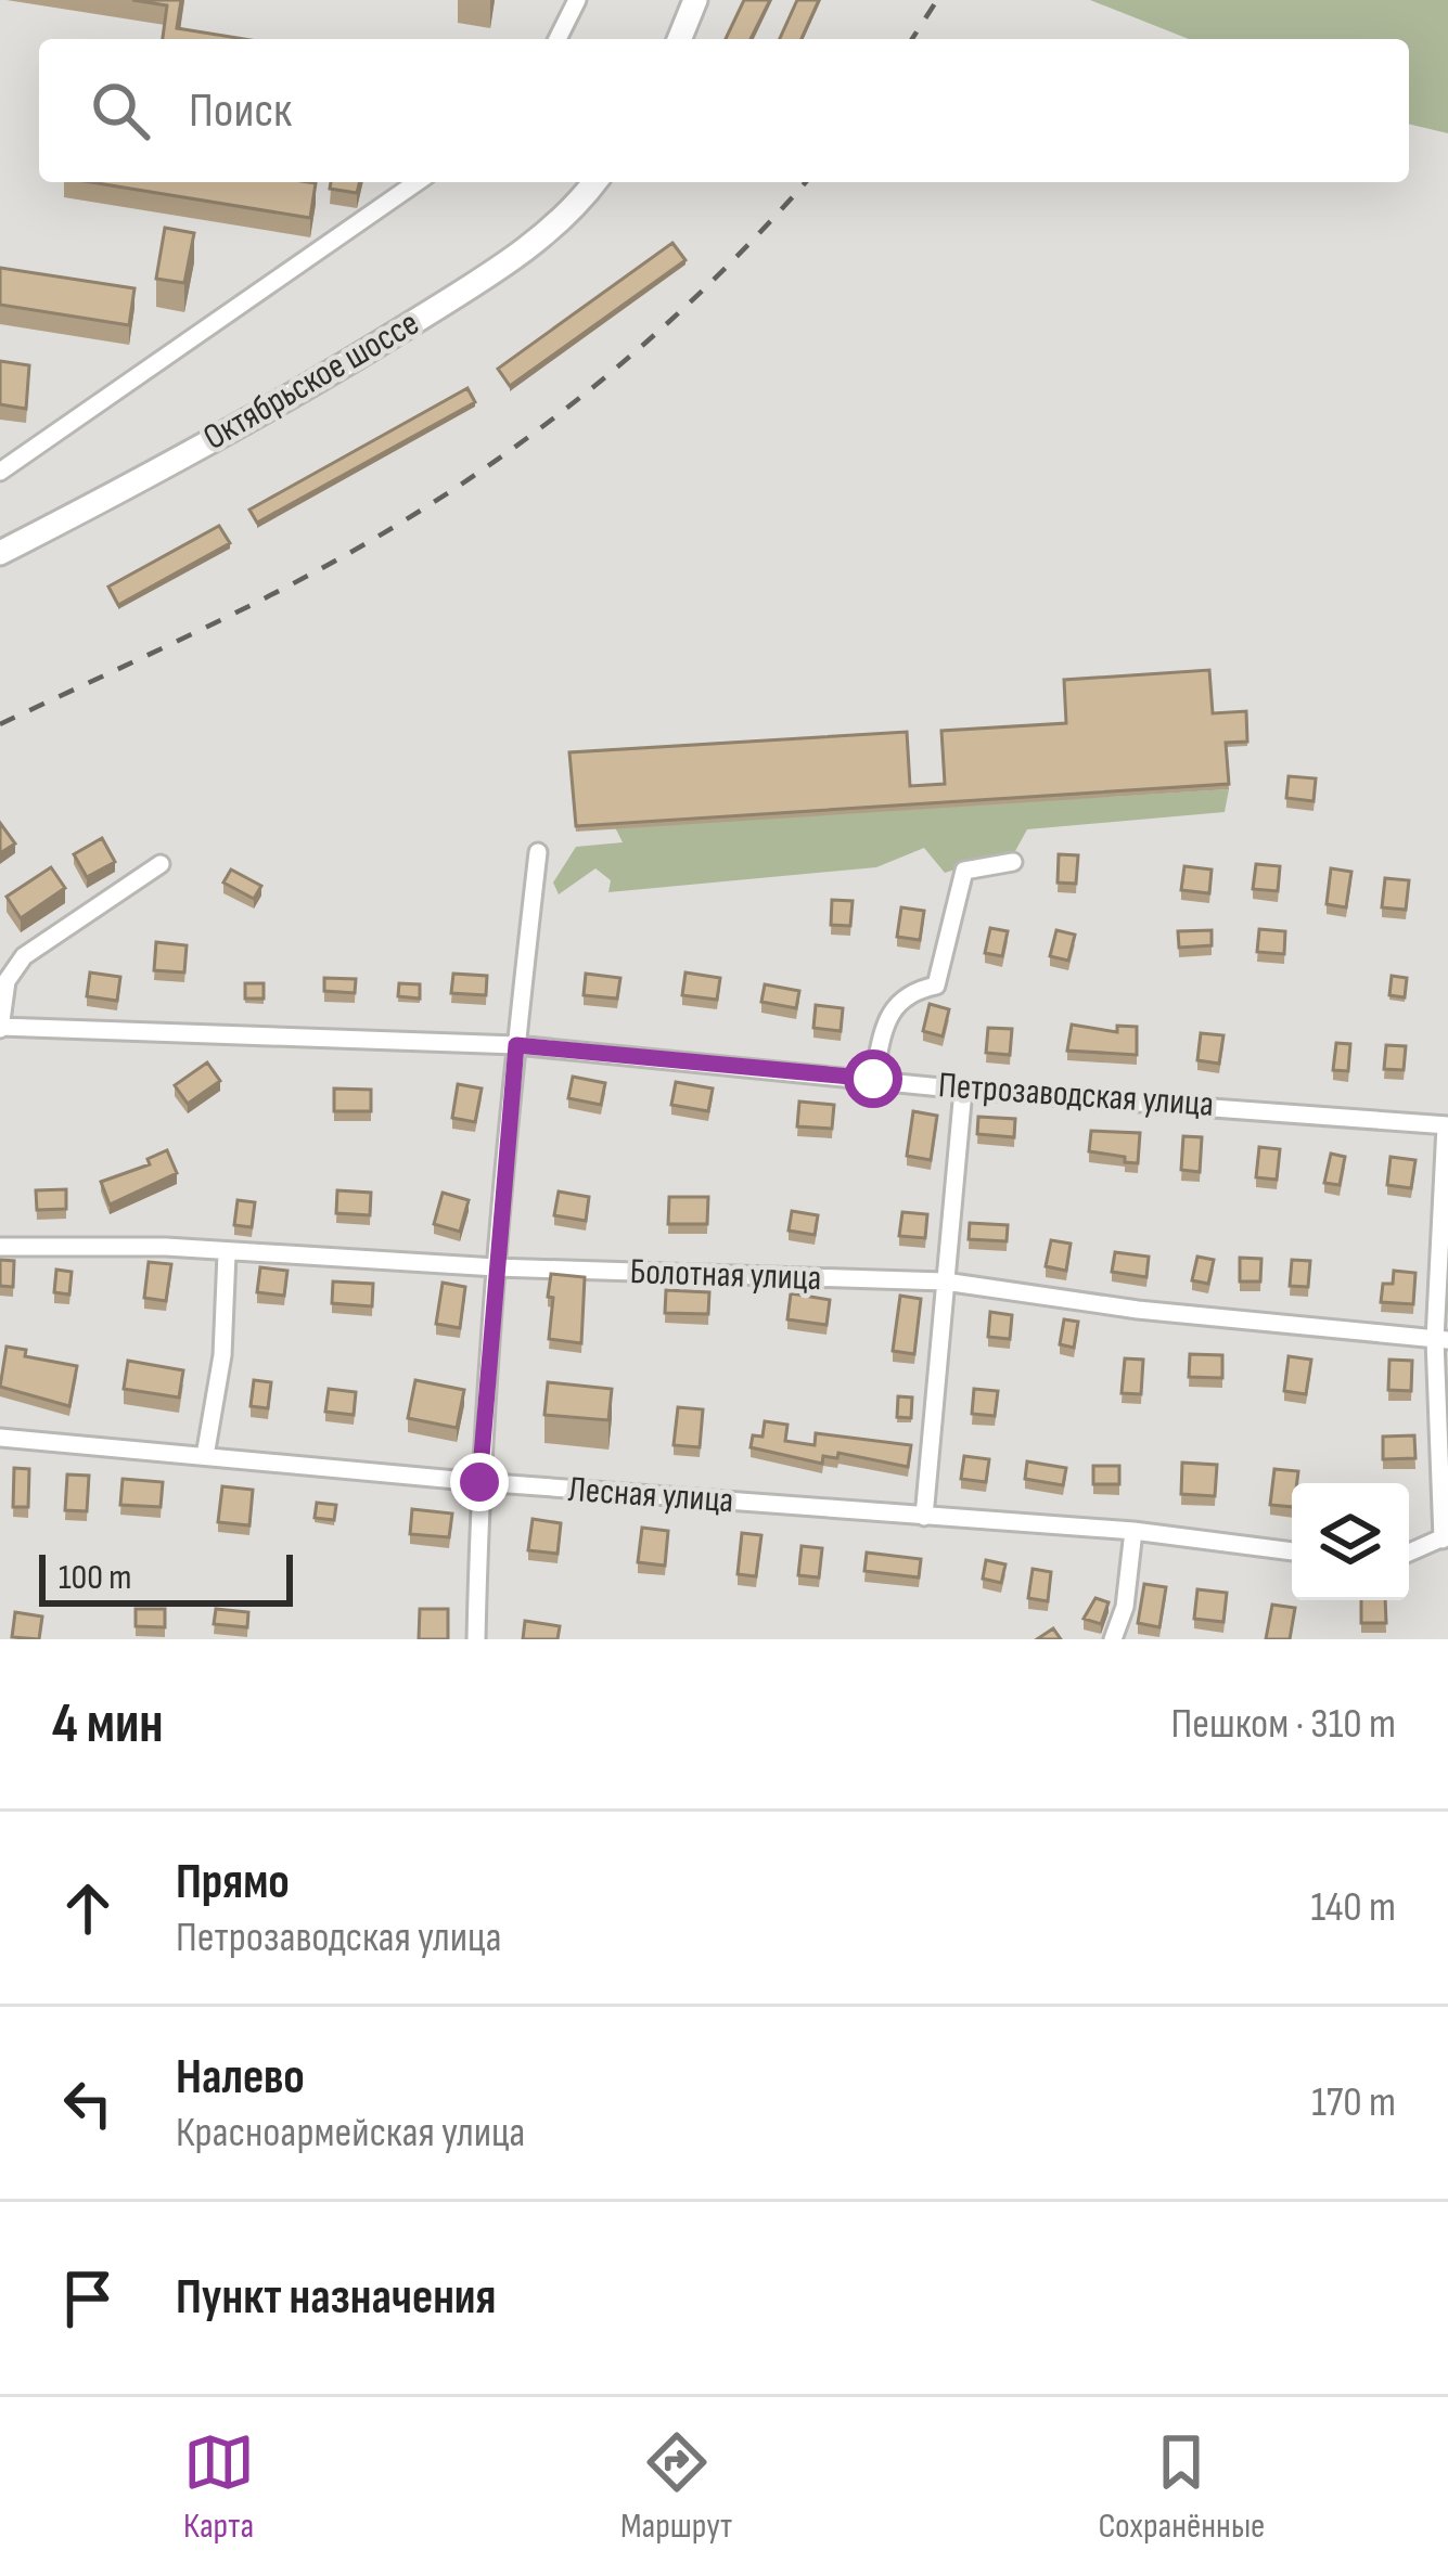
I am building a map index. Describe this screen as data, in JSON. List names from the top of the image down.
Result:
{
  "streets": {
    "main road": ["Октябрьское шоссе"],
    "street": ["Петрозаводская улица", "Болотная улица", "Лесная улица"]
  },
  "scale_bar": "100 m",
  "page": {
    "search": "Поиск",
    "scale": "100 m",
    "heading": ["4 мин", "Пешком · 310 m"],
    "list": [
      ["Прямо", "Петрозаводская улица", "140 m"],
      ["Налево", "Красноармейская улица", "170 m"],
      "Пункт назначения"
    ],
    "nav": ["Карта", "Маршрут", "Сохранённые"]
  }
}
